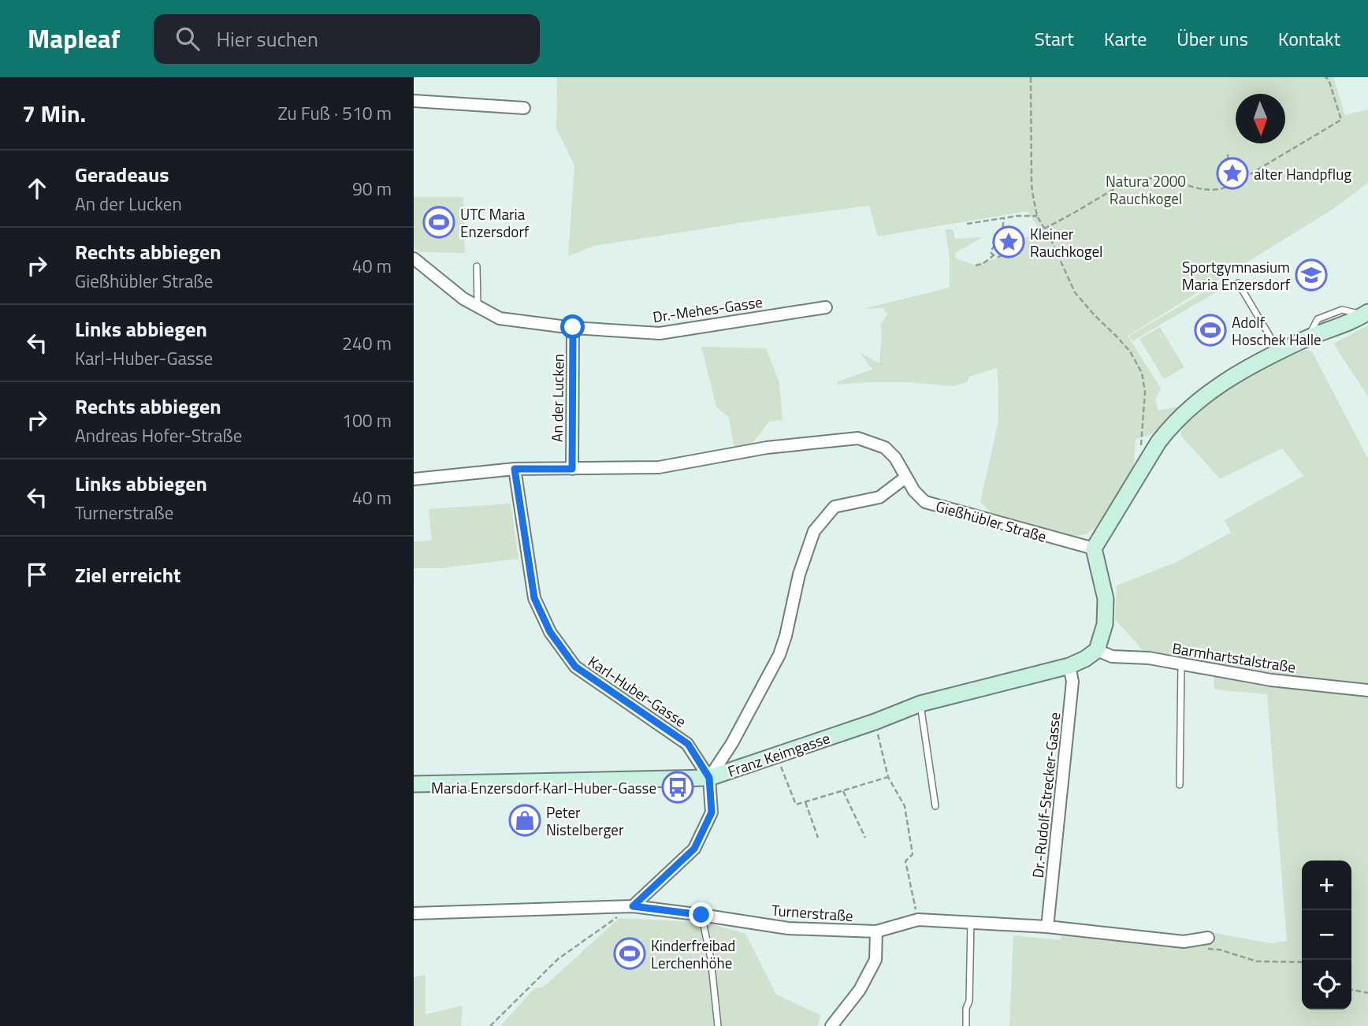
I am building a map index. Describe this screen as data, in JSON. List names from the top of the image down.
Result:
{
  "streets": {
    "main road": ["Franz Keimgasse"],
    "street": [
      "Dr.-Mehes-Gasse",
      "An der Lucken",
      "Gießhübler Straße",
      "Barmhartstalstraße",
      "Karl-Huber-Gasse",
      "Dr.-Rudolf-Strecker-Gasse",
      "Turnerstraße"
    ]
  },
  "crossings": [
    ["Dr.-Mehes-Gasse", "An der Lucken"],
    ["An der Lucken", "Gießhübler Straße"],
    ["Gießhübler Straße", "Karl-Huber-Gasse"],
    ["Barmhartstalstraße", "Franz Keimgasse"],
    ["Karl-Huber-Gasse", "Franz Keimgasse"],
    ["Franz Keimgasse", "Dr.-Rudolf-Strecker-Gasse"],
    ["Dr.-Rudolf-Strecker-Gasse", "Turnerstraße"]
  ],
  "parks": ["Natura 2000 Rauchkogel"],
  "places": {
    "place": ["alter Handpflug", "Kleiner Rauchkogel"],
    "sports": ["UTC Maria Enzersdorf", "Adolf Hoschek Halle", "Kinderfreibad Lerchenhöhe"],
    "school or university": ["Sportgymnasium Maria Enzersdorf"],
    "bus stop": ["Maria Enzersdorf Karl-Huber-Gasse"],
    "shop": ["Peter Nistelberger"]
  },
  "north": "bottom",
  "page": {
    "header": "Mapleaf",
    "search": "Hier suchen",
    "nav": [
      "Start",
      "Karte",
      "Über uns",
      "Kontakt"
    ],
    "heading": ["7 Min.", "Zu Fuß · 510 m"],
    "list": [
      ["Geradeaus", "An der Lucken", "90 m"],
      ["Rechts abbiegen", "Gießhübler Straße", "40 m"],
      ["Links abbiegen", "Karl-Huber-Gasse", "240 m"],
      ["Rechts abbiegen", "Andreas Hofer-Straße", "100 m"],
      ["Links abbiegen", "Turnerstraße", "40 m"],
      "Ziel erreicht"
    ],
    "map_buttons": ["+", "−"]
  }
}
